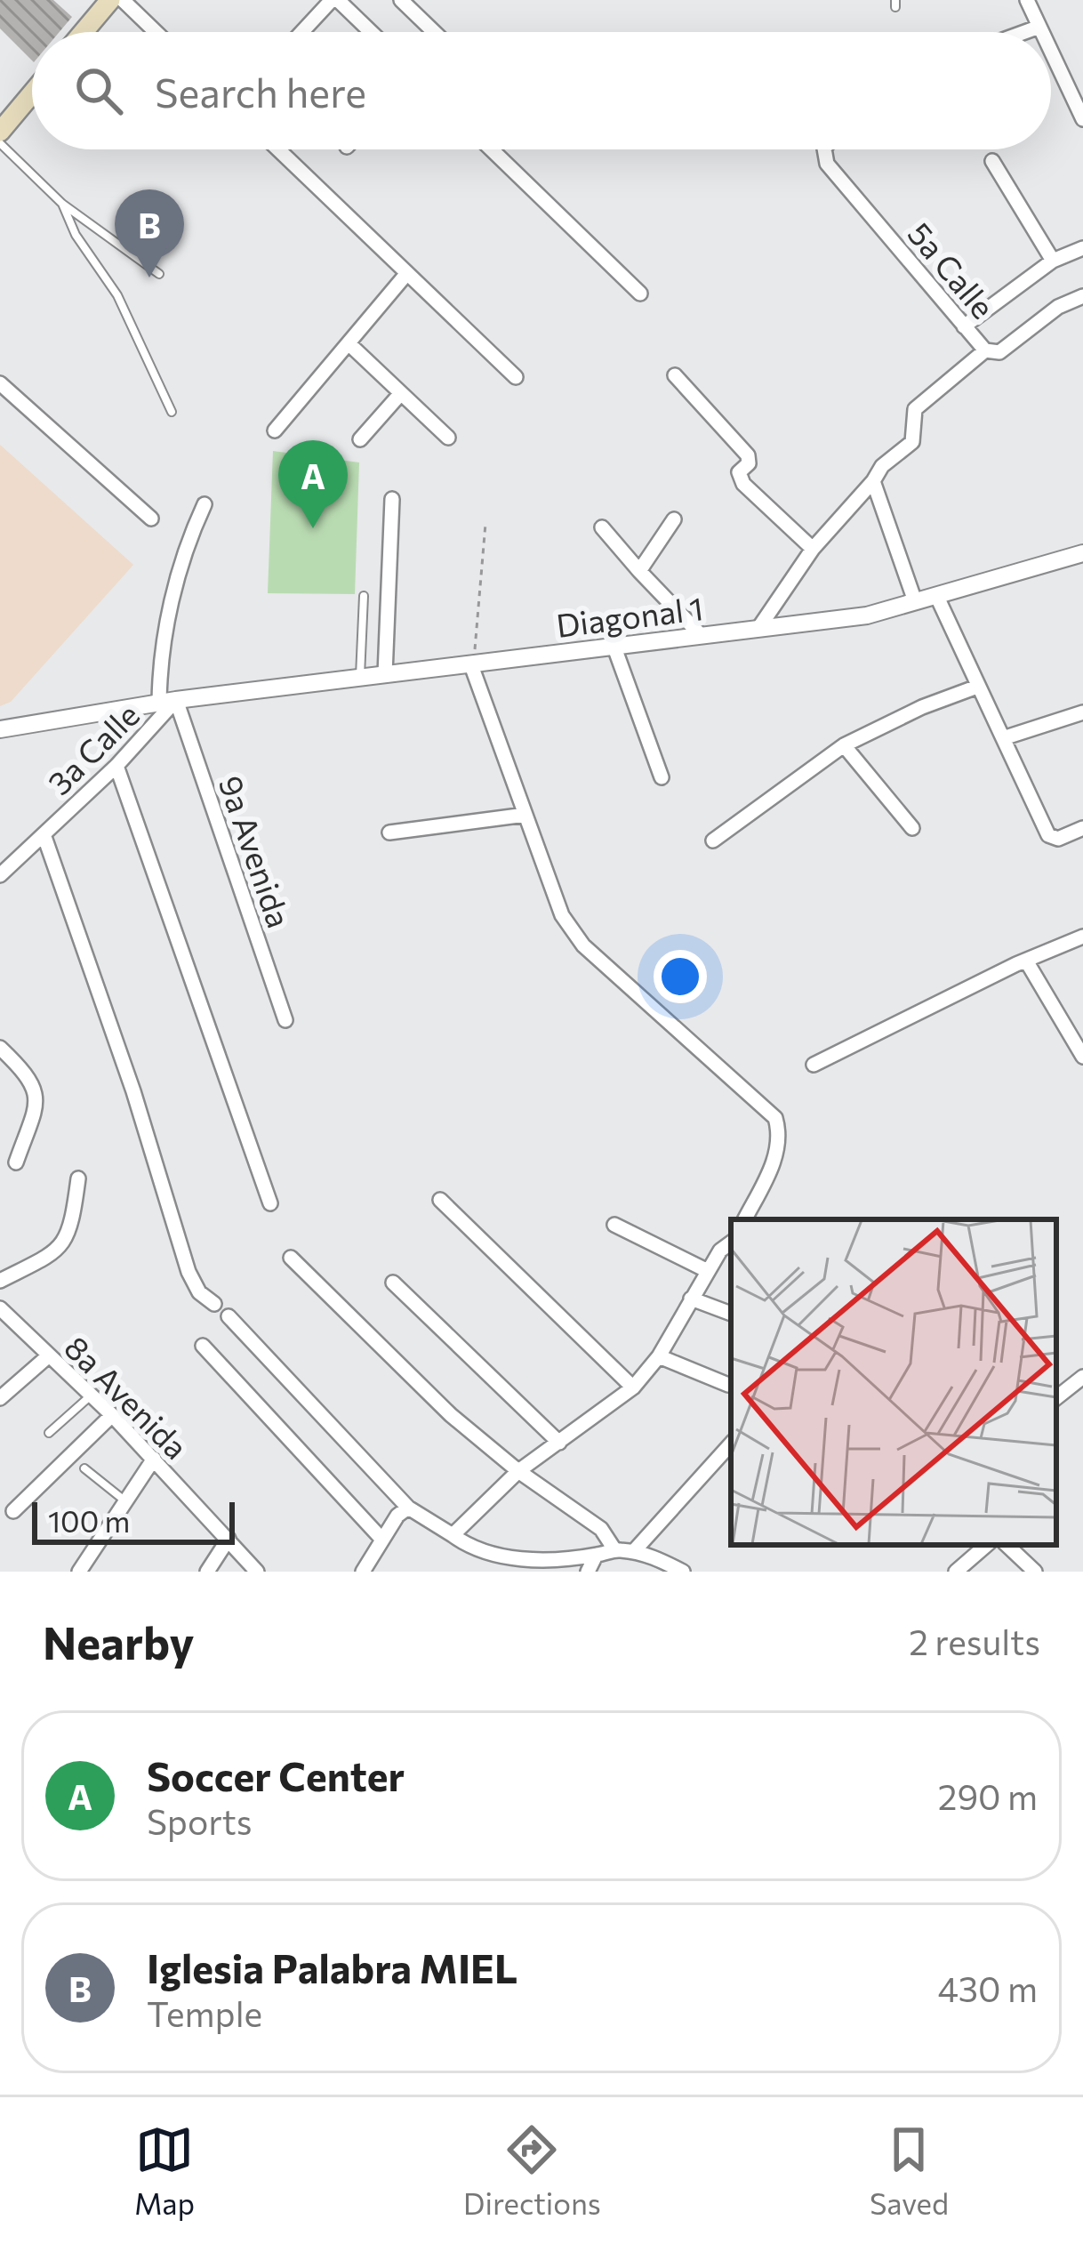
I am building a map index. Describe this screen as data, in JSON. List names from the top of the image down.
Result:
{
  "streets": {
    "street": [
      "5a Calle",
      "Diagonal 1",
      "3a Calle",
      "9a Avenida",
      "8a Avenida"
    ]
  },
  "crossings": [
    ["Diagonal 1", "3a Calle"],
    ["Diagonal 1", "9a Avenida"],
    ["3a Calle", "9a Avenida"]
  ],
  "scale_bar": "100 m",
  "page": {
    "search": "Search here",
    "pins": ["B", "A"],
    "scale": "100 m",
    "heading": ["Nearby", "2 results"],
    "list": [
      {
        "mark": "A",
        "name": "Soccer Center",
        "note": "Sports",
        "value": "290 m"
      },
      {
        "mark": "B",
        "name": "Iglesia Palabra MIEL",
        "note": "Temple",
        "value": "430 m"
      }
    ],
    "nav": ["Map", "Directions", "Saved"]
  }
}
